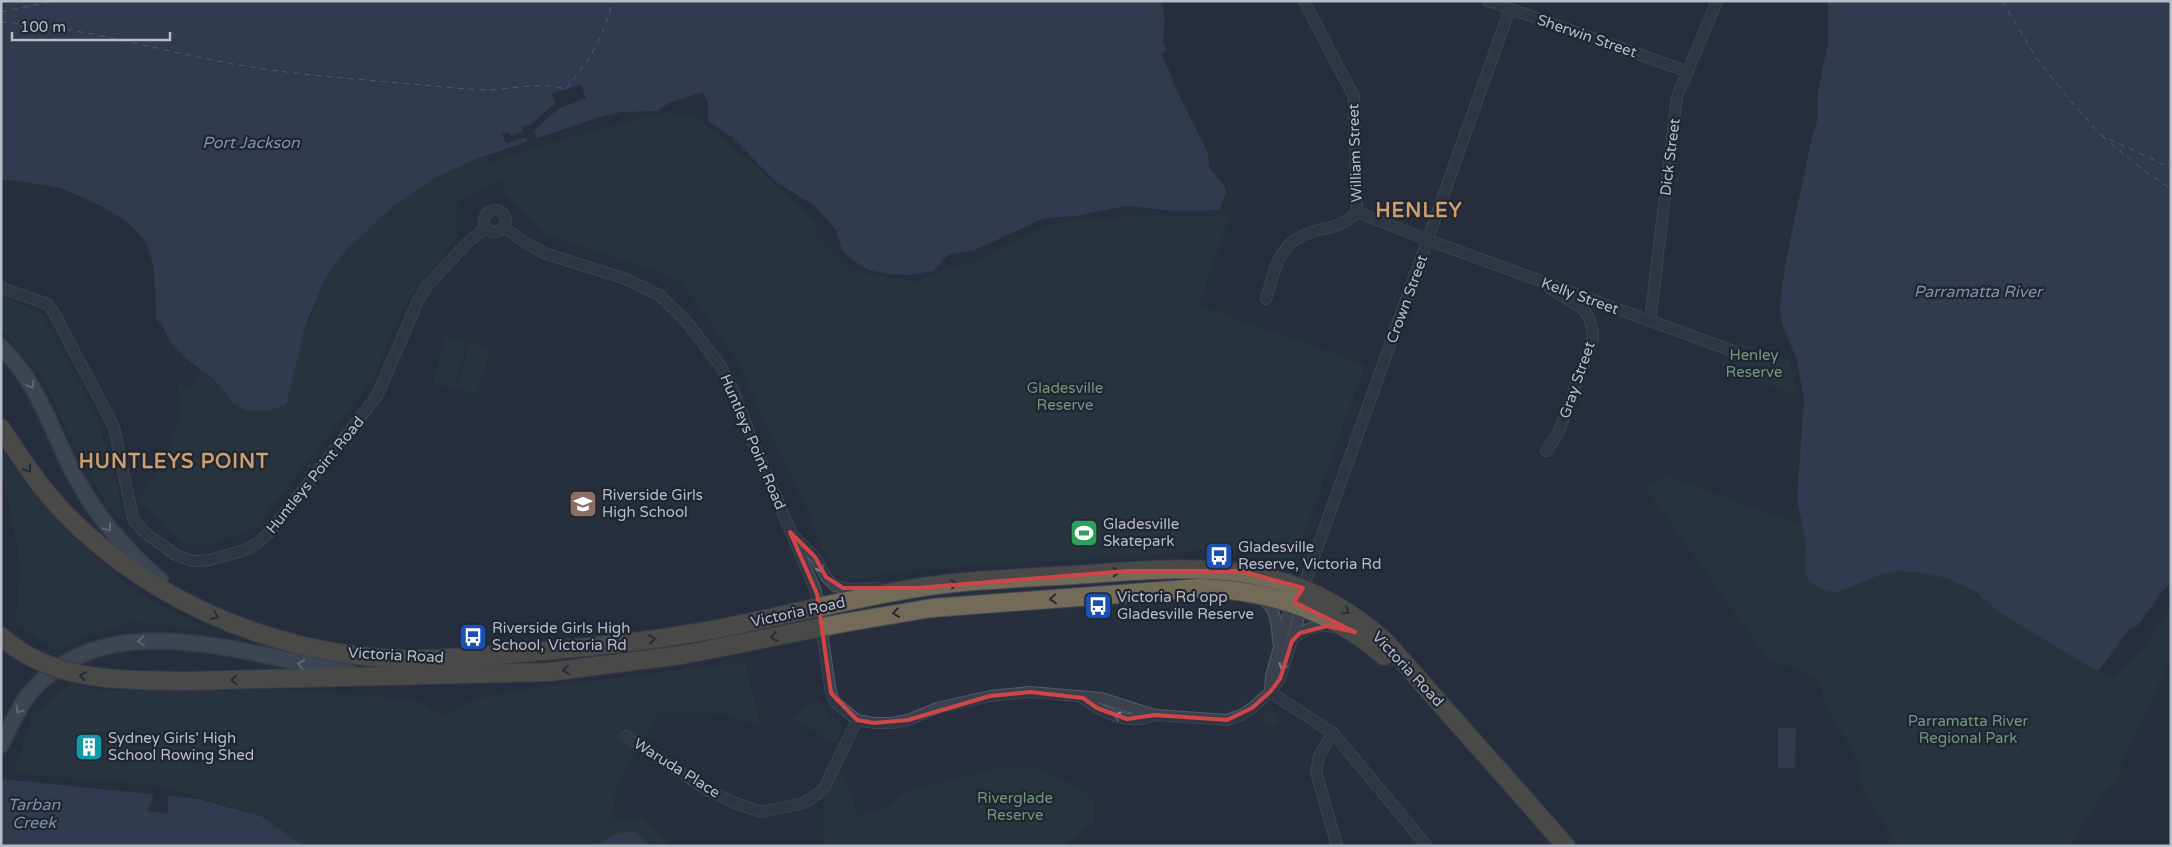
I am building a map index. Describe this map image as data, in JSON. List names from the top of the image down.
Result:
{
  "streets": {
    "highway": ["Victoria Road"],
    "street": [
      "Sherwin Street",
      "William Street",
      "Dick Street",
      "Kelly Street",
      "Crown Street",
      "Gray Street",
      "Huntleys Point Road",
      "Waruda Place"
    ]
  },
  "crossings": [
    ["Sherwin Street", "Dick Street"],
    ["Sherwin Street", "Crown Street"],
    ["William Street", "Kelly Street"],
    ["William Street", "Crown Street"],
    ["Dick Street", "Kelly Street"],
    ["Kelly Street", "Crown Street"],
    ["Kelly Street", "Gray Street"],
    ["Crown Street", "Victoria Road"],
    ["Huntleys Point Road", "Victoria Road"],
    ["Huntleys Point Road", "Waruda Place"]
  ],
  "districts": ["HENLEY", "HUNTLEYS POINT"],
  "water": ["Port Jackson", "Parramatta River", "Tarban Creek"],
  "parks": [
    "Henley Reserve",
    "Gladesville Reserve",
    "Parramatta River Regional Park",
    "Riverglade Reserve"
  ],
  "places": {
    "school or university": ["Riverside Girls High School"],
    "sports": ["Gladesville Skatepark"],
    "bus stop": ["Gladesville Reserve, Victoria Rd", "Victoria Rd opp Gladesville Reserve", "Riverside Girls High School, Victoria Rd"],
    "building": ["Sydney Girls' High School Rowing Shed"]
  },
  "scale_bar": "100 m"
}
